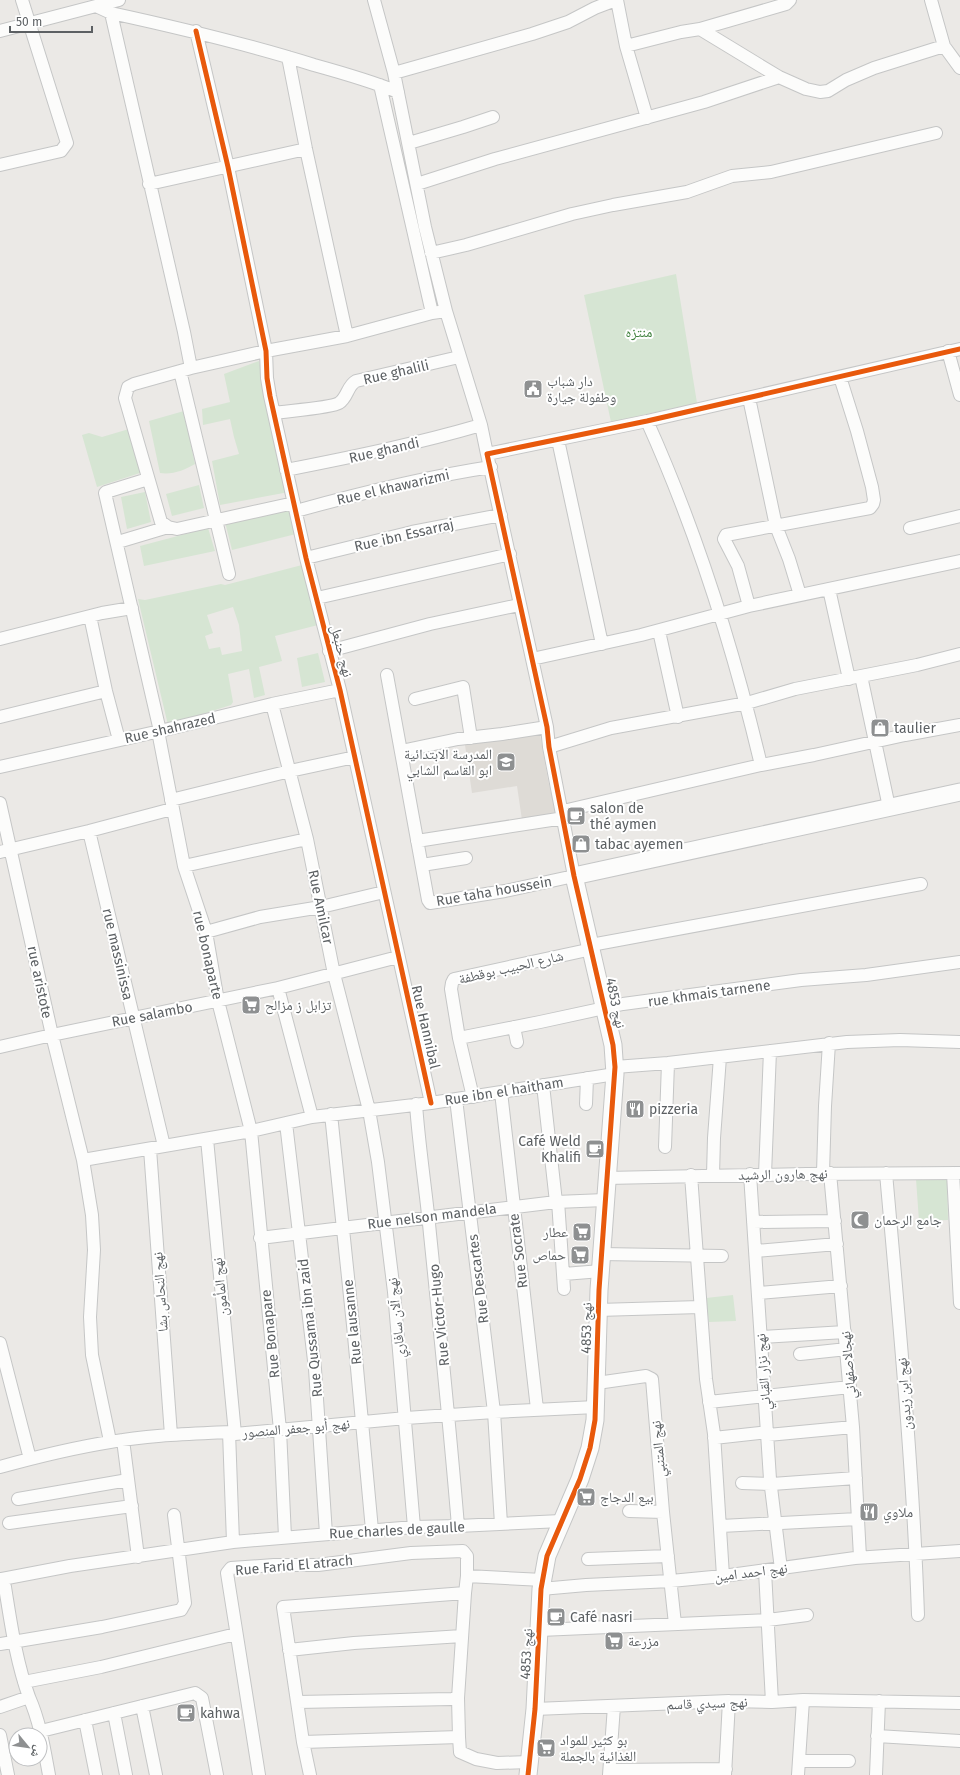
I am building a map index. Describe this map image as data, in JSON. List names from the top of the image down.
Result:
{
  "streets": {
    "street": [
      "Rue ghalili",
      "Rue ghandi",
      "Rue el khawarizmi",
      "Rue ibn Essarraj",
      "نهج حنبعل",
      "Rue shahrazed",
      "Rue taha houssein",
      "Rue Amilcar",
      "rue massinissa",
      "rue bonaparte",
      "شارع الحبيب بوقطفة",
      "rue aristote",
      "rue khmais tarnene",
      "نهج 4853",
      "Rue salambo",
      "Rue Hannibal",
      "Rue ibn el haitham",
      "نهج هارون الرشيد",
      "Rue nelson mandela",
      "Rue Socrate",
      "Rue Descartes",
      "نهج المأمون",
      "نهج النحاس بشا",
      "Rue Victor-Hugo",
      "نهج آلان سافاري",
      "Rue lausanne",
      "Rue Qussama ibn zaid",
      "Rue Bonapare",
      "نهجالاصفهاني",
      "نهج نزار القباني",
      "نهج ابن زيدون",
      "نهج أبو جعفر المنصور",
      "نهج المتنبي",
      "Rue charles de gaulle",
      "Rue Farid El atrach",
      "نهج احمد امين",
      "نهج سيدي قاسم"
    ]
  },
  "crossings": [
    ["Rue ghalili", "نهج حنبعل"],
    ["Rue ghandi", "نهج حنبعل"],
    ["Rue el khawarizmi", "نهج حنبعل"],
    ["Rue el khawarizmi", "rue bonaparte"],
    ["Rue ibn Essarraj", "نهج حنبعل"],
    ["نهج حنبعل", "Rue shahrazed"],
    ["نهج حنبعل", "Rue salambo"],
    ["نهج حنبعل", "Rue Hannibal"],
    ["Rue shahrazed", "Rue Amilcar"],
    ["Rue shahrazed", "rue bonaparte"],
    ["Rue taha houssein", "نهج 4853"],
    ["Rue Amilcar", "Rue salambo"],
    ["Rue Amilcar", "Rue ibn el haitham"],
    ["Rue Amilcar", "نهج آلان سافاري"],
    ["rue massinissa", "Rue salambo"],
    ["rue massinissa", "Rue ibn el haitham"],
    ["rue bonaparte", "Rue salambo"],
    ["rue bonaparte", "Rue ibn el haitham"],
    ["rue bonaparte", "Rue Bonapare"],
    ["شارع الحبيب بوقطفة", "rue khmais tarnene"],
    ["شارع الحبيب بوقطفة", "نهج 4853"],
    ["شارع الحبيب بوقطفة", "Rue ibn el haitham"],
    ["rue aristote", "Rue salambo"],
    ["rue aristote", "Rue ibn el haitham"],
    ["rue aristote", "نهج أبو جعفر المنصور"],
    ["rue khmais tarnene", "نهج 4853"],
    ["نهج 4853", "Rue ibn el haitham"],
    ["نهج 4853", "نهج هارون الرشيد"],
    ["نهج 4853", "Rue nelson mandela"],
    ["نهج 4853", "نهج أبو جعفر المنصور"],
    ["نهج 4853", "نهج المتنبي"],
    ["نهج 4853", "Rue charles de gaulle"],
    ["نهج 4853", "نهج احمد امين"],
    ["نهج 4853", "نهج سيدي قاسم"],
    ["Rue salambo", "Rue Hannibal"],
    ["Rue Hannibal", "Rue ibn el haitham"],
    ["Rue ibn el haitham", "Rue Socrate"],
    ["Rue ibn el haitham", "Rue Descartes"],
    ["Rue ibn el haitham", "نهج المأمون"],
    ["Rue ibn el haitham", "نهج النحاس بشا"],
    ["Rue ibn el haitham", "Rue Victor-Hugo"],
    ["Rue ibn el haitham", "نهج آلان سافاري"],
    ["Rue ibn el haitham", "Rue lausanne"],
    ["Rue ibn el haitham", "Rue Qussama ibn zaid"],
    ["Rue ibn el haitham", "Rue Bonapare"],
    ["Rue ibn el haitham", "نهجالاصفهاني"],
    ["نهج هارون الرشيد", "نهجالاصفهاني"],
    ["نهج هارون الرشيد", "نهج نزار القباني"],
    ["نهج هارون الرشيد", "نهج ابن زيدون"],
    ["Rue nelson mandela", "Rue Socrate"],
    ["Rue nelson mandela", "Rue Descartes"],
    ["Rue nelson mandela", "Rue Victor-Hugo"],
    ["Rue nelson mandela", "نهج آلان سافاري"],
    ["Rue nelson mandela", "Rue lausanne"],
    ["Rue nelson mandela", "Rue Qussama ibn zaid"],
    ["Rue nelson mandela", "Rue Bonapare"],
    ["Rue Socrate", "نهج أبو جعفر المنصور"],
    ["Rue Descartes", "نهج أبو جعفر المنصور"],
    ["Rue Descartes", "Rue charles de gaulle"],
    ["نهج المأمون", "نهج أبو جعفر المنصور"],
    ["نهج المأمون", "Rue charles de gaulle"],
    ["نهج النحاس بشا", "نهج أبو جعفر المنصور"],
    ["Rue Victor-Hugo", "نهج أبو جعفر المنصور"],
    ["Rue Victor-Hugo", "Rue charles de gaulle"],
    ["نهج آلان سافاري", "نهج أبو جعفر المنصور"],
    ["نهج آلان سافاري", "Rue charles de gaulle"],
    ["Rue lausanne", "نهج أبو جعفر المنصور"],
    ["Rue lausanne", "Rue charles de gaulle"],
    ["Rue Qussama ibn zaid", "نهج أبو جعفر المنصور"],
    ["Rue Qussama ibn zaid", "Rue charles de gaulle"],
    ["Rue Bonapare", "نهج أبو جعفر المنصور"],
    ["Rue Bonapare", "Rue charles de gaulle"],
    ["نهجالاصفهاني", "نهج احمد امين"],
    ["نهج نزار القباني", "نهج احمد امين"],
    ["نهج ابن زيدون", "نهج احمد امين"],
    ["نهج المتنبي", "نهج احمد امين"]
  ],
  "parks": ["منتزه"],
  "places": {
    "public building": ["دار شباب وطفولة جيارة"],
    "shop": ["taulier", "tabac ayemen"],
    "school or university": ["المدرسة الابتدائية ابو القاسم الشابي"],
    "cafe": [
      "salon de thé aymen",
      "Café Weld Khalifi",
      "Café nasri",
      "kahwa"
    ],
    "supermarket": [
      "تزابل ز مزالح",
      "عطار",
      "حماص",
      "بيع الدجاج",
      "مزرعة",
      "بو كثير للمواد الغذائية بالجملة"
    ],
    "restaurant": ["pizzeria", "ملاوي"],
    "mosque": ["جامع الرحمان"]
  },
  "scale_bar": "50 m",
  "north": "bottom right"
}
